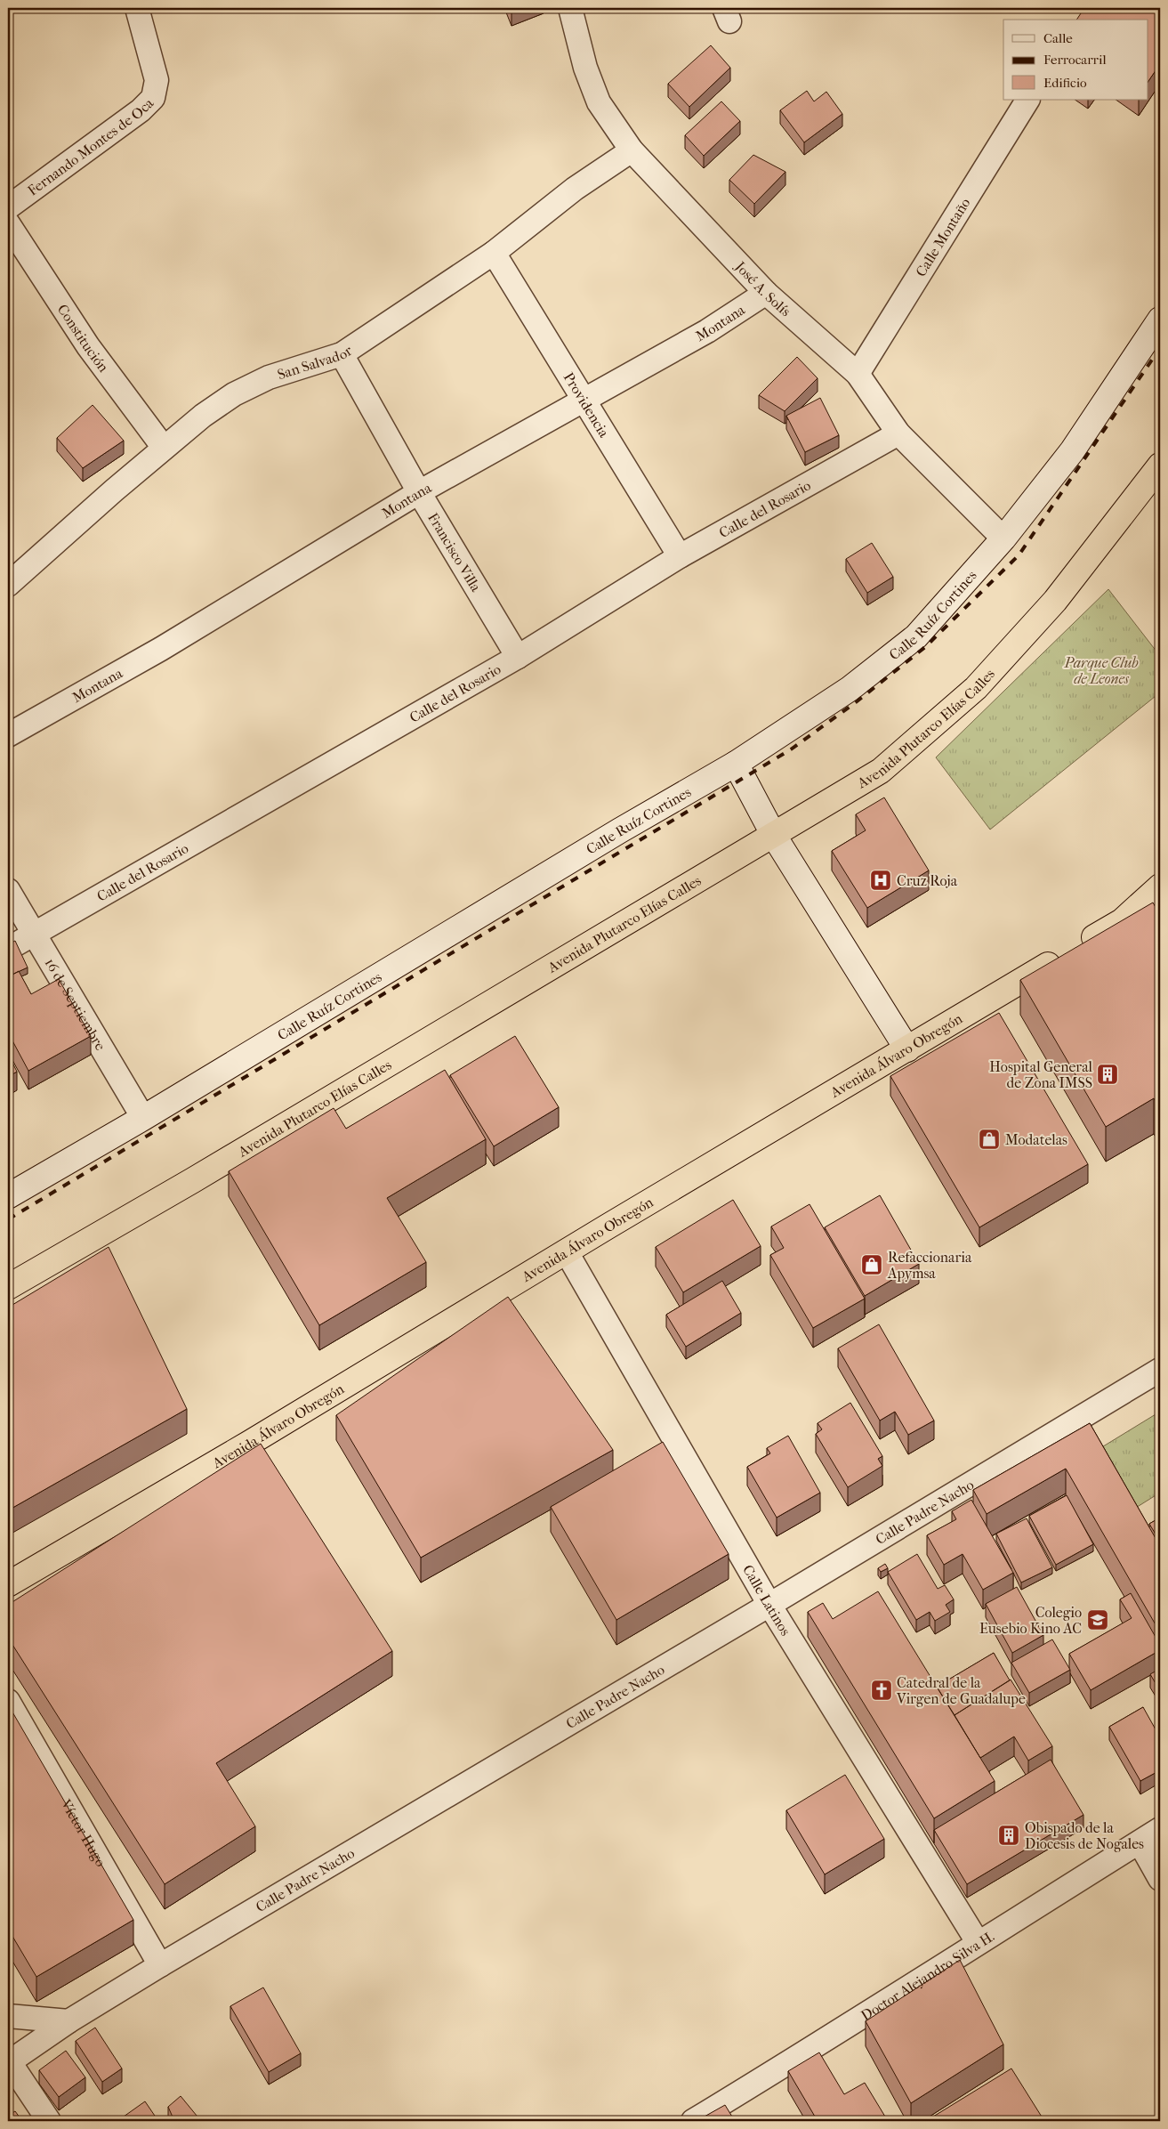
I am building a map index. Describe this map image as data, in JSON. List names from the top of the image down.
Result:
{
  "streets": {
    "highway": ["Avenida Plutarco Elías Calles", "Avenida Álvaro Obregón"],
    "street": [
      "Fernando Montes de Oca",
      "Calle Montaño",
      "José A. Solís",
      "Montana",
      "Constitución",
      "San Salvador",
      "Providencia",
      "Calle del Rosario",
      "Francisco Villa",
      "Calle Ruíz Cortines",
      "16 de Septiembre",
      "Calle Padre Nacho",
      "Calle Latinos",
      "Víctor Hugo",
      "Doctor Alejandro Silva H."
    ]
  },
  "crossings": [
    ["Calle Montaño", "José A. Solís"],
    ["José A. Solís", "Montana"],
    ["José A. Solís", "San Salvador"],
    ["José A. Solís", "Calle del Rosario"],
    ["José A. Solís", "Calle Ruíz Cortines"],
    ["Montana", "Providencia"],
    ["Montana", "Francisco Villa"],
    ["Constitución", "San Salvador"],
    ["San Salvador", "Providencia"],
    ["San Salvador", "Francisco Villa"],
    ["Providencia", "Calle del Rosario"],
    ["Calle del Rosario", "Francisco Villa"],
    ["Calle del Rosario", "16 de Septiembre"],
    ["Calle Ruíz Cortines", "16 de Septiembre"],
    ["Avenida Álvaro Obregón", "Calle Latinos"],
    ["Calle Padre Nacho", "Calle Latinos"],
    ["Calle Padre Nacho", "Víctor Hugo"],
    ["Calle Latinos", "Doctor Alejandro Silva H."]
  ],
  "parks": ["Parque Club de Leones"],
  "places": {
    "hospital": ["Cruz Roja"],
    "building": ["Hospital General de Zona IMSS", "Obispado de la Diocesis de Nogales"],
    "shop": ["Modatelas", "Refaccionaria Apymsa"],
    "school or university": ["Colegio Eusebio Kino AC"],
    "church": ["Catedral de la Virgen de Guadalupe"]
  },
  "legend": ["Calle", "Ferrocarril", "Edificio"]
}
